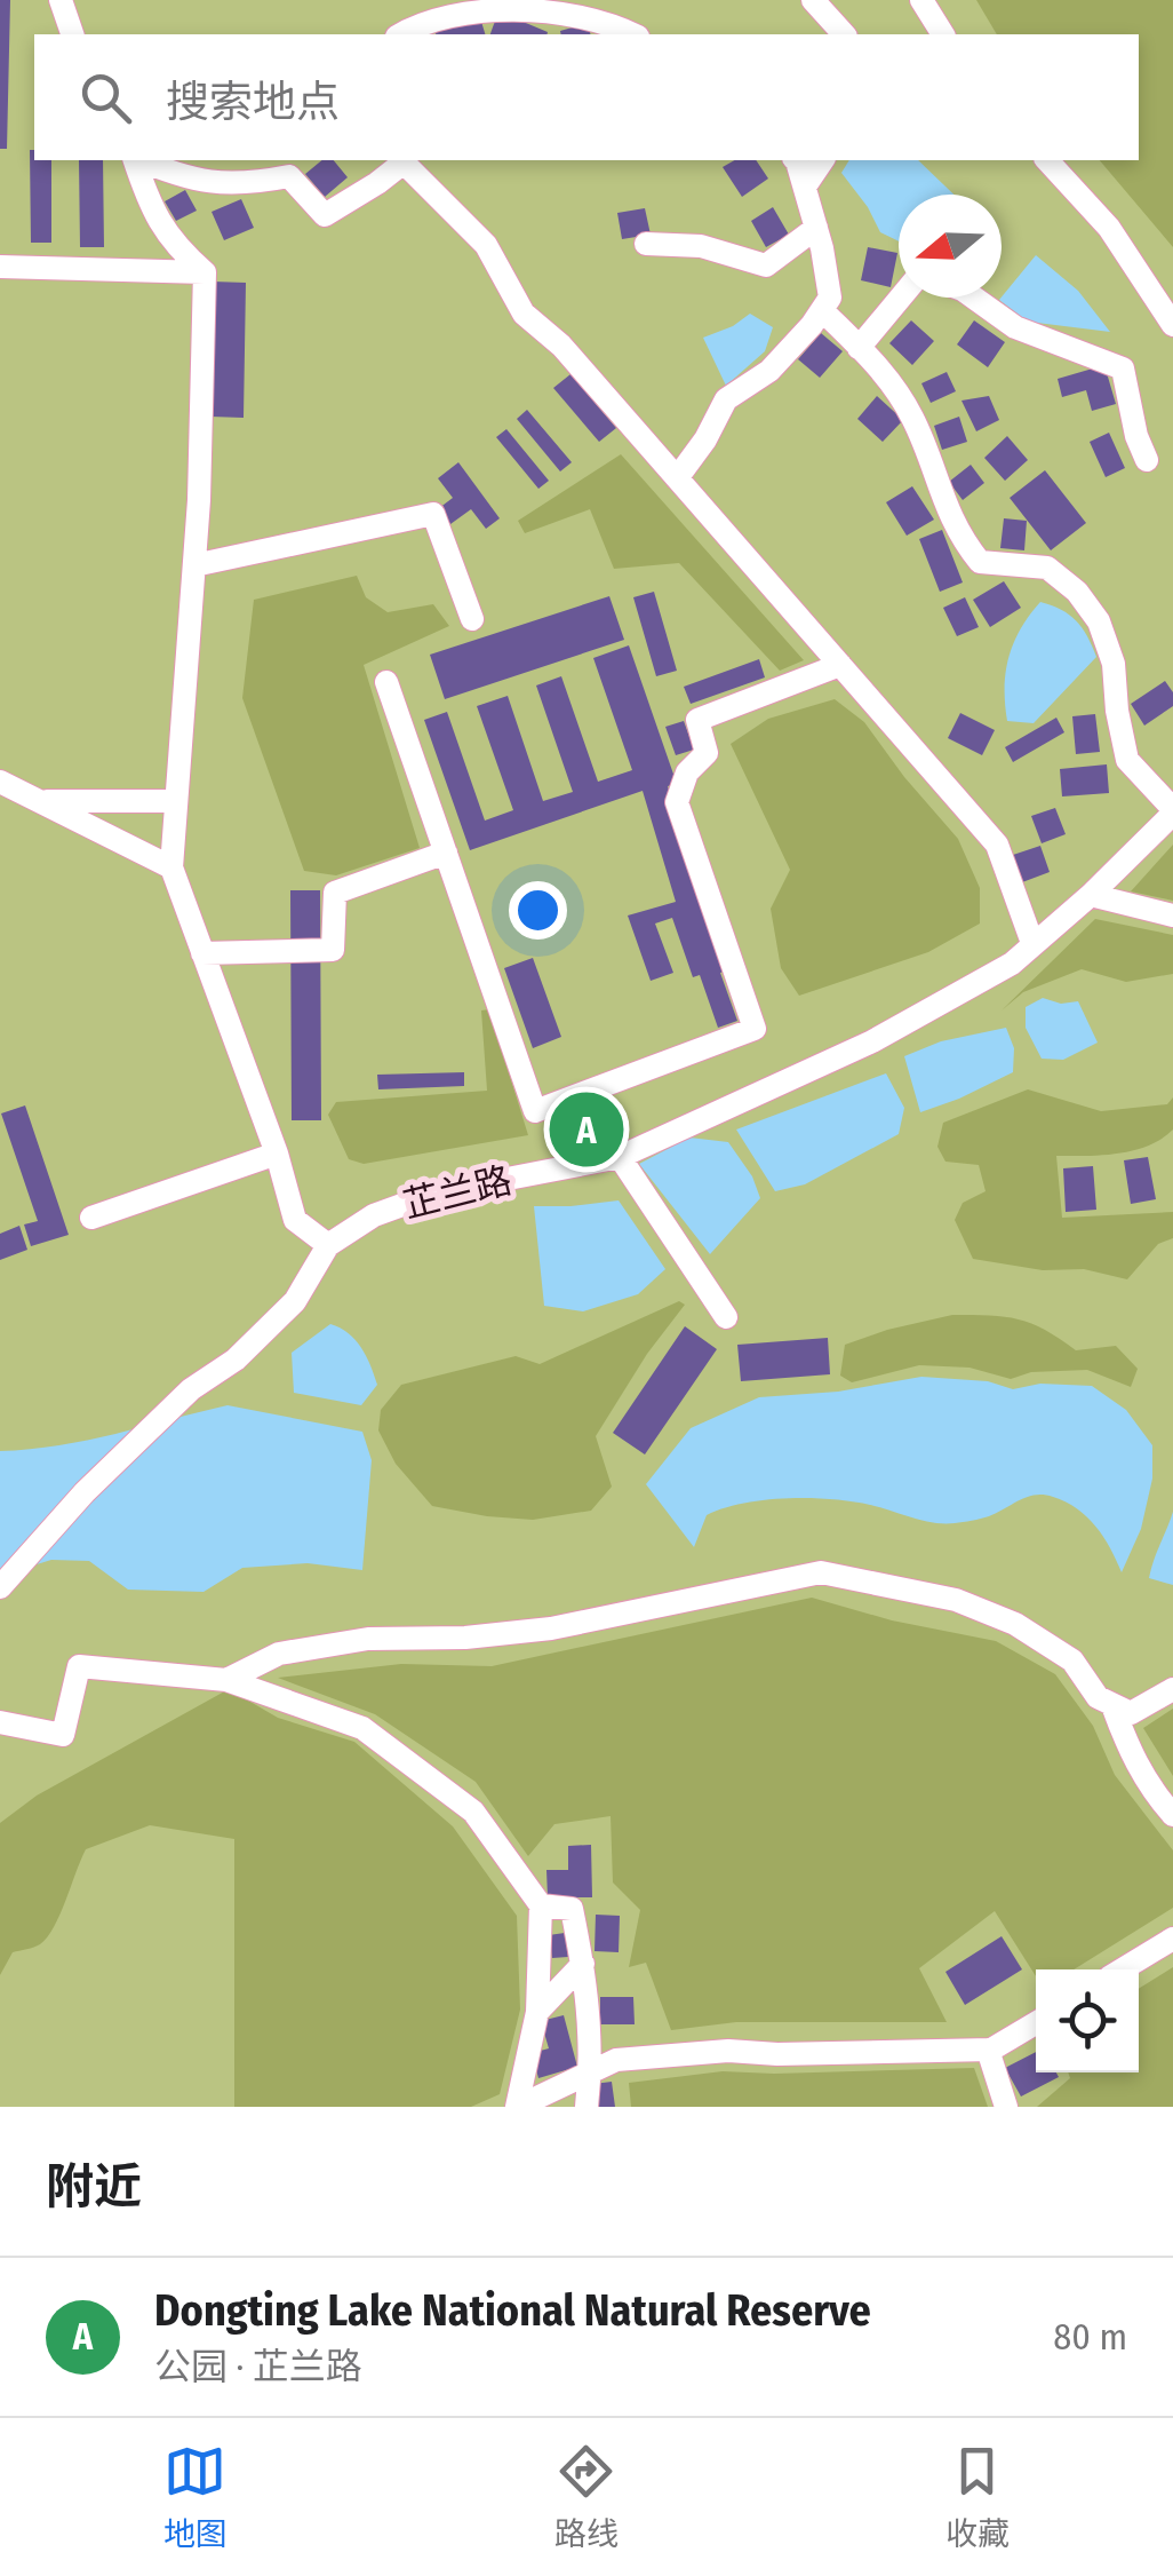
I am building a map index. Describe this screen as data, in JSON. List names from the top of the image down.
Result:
{
  "streets": {
    "street": ["芷兰路"]
  },
  "north": "left",
  "page": {
    "search": "搜索地点",
    "pins": "A",
    "heading": "附近",
    "list": [
      {
        "mark": "A",
        "name": "Dongting Lake National Natural Reserve",
        "note": "公园 · 芷兰路",
        "value": "80 m"
      }
    ],
    "nav": ["地图", "路线", "收藏"]
  }
}
